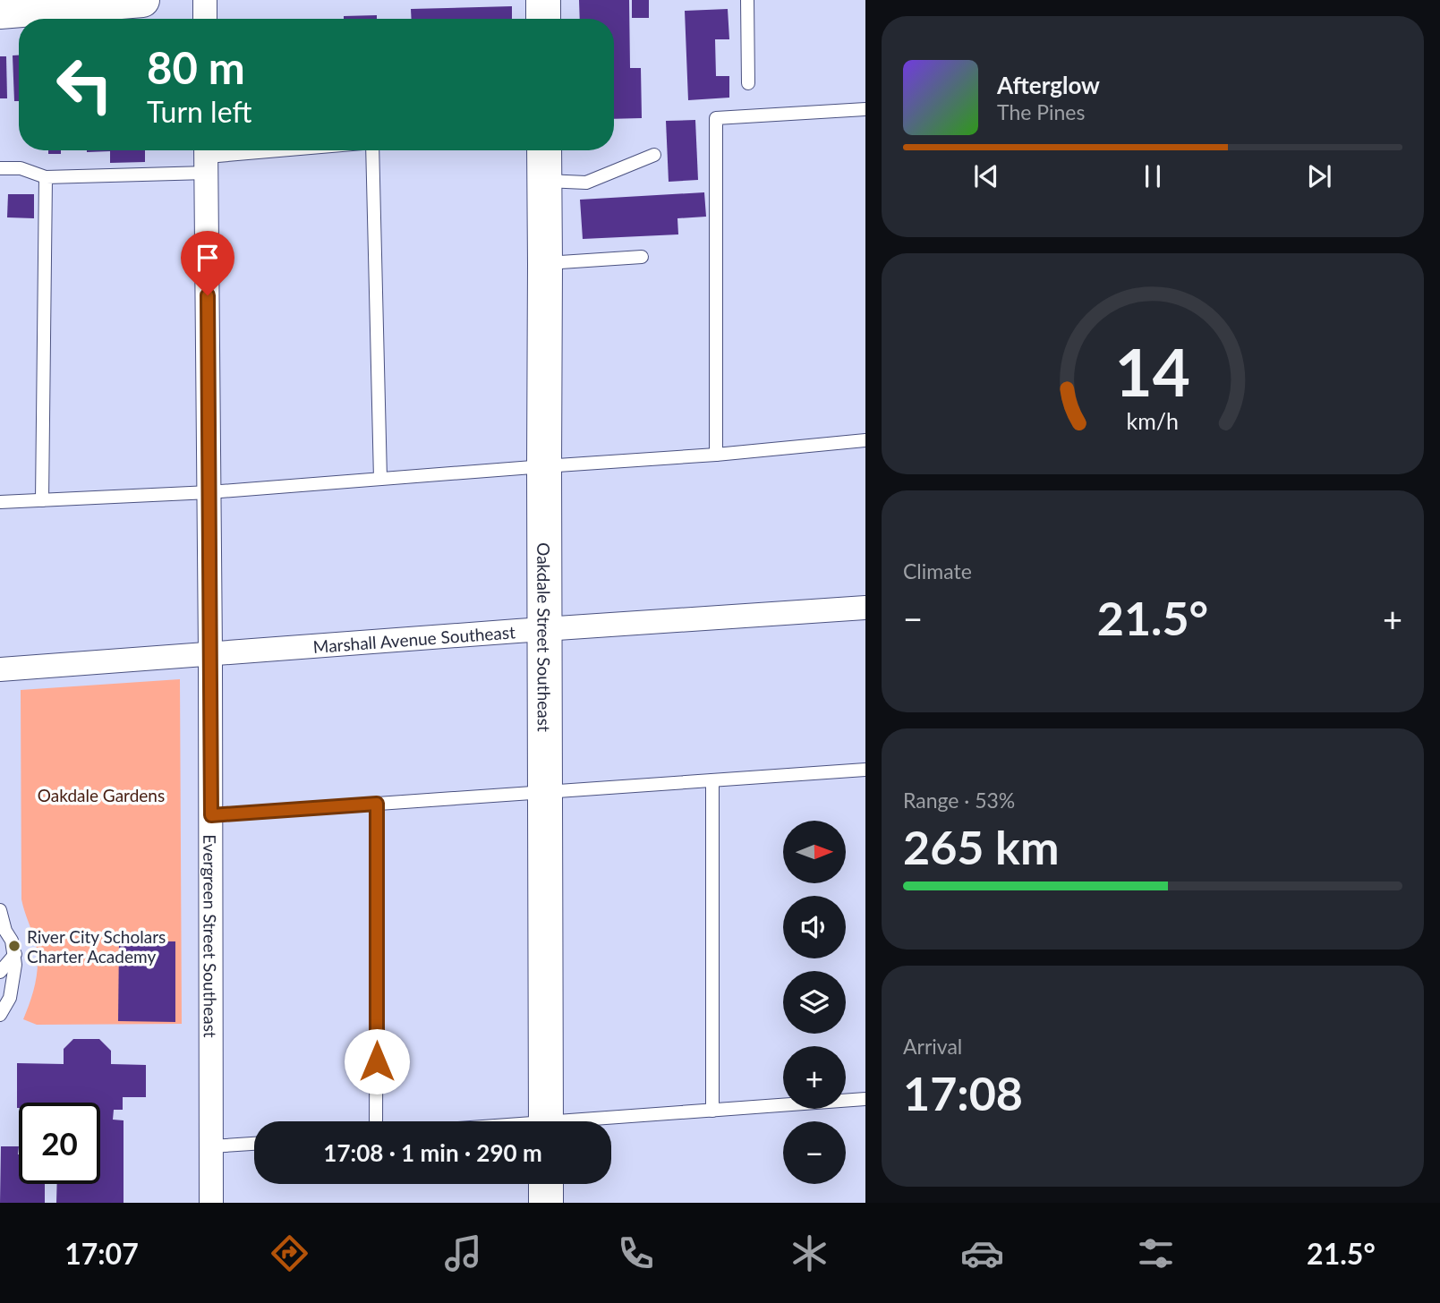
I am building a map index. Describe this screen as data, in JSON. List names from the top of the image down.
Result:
{
  "streets": {
    "street": ["Oakdale Street Southeast", "Marshall Avenue Southeast", "Evergreen Street Southeast"]
  },
  "crossings": [
    ["Oakdale Street Southeast", "Marshall Avenue Southeast"],
    ["Marshall Avenue Southeast", "Evergreen Street Southeast"]
  ],
  "parks": ["Oakdale Gardens"],
  "places": ["River City Scholars Charter Academy"],
  "north": "right",
  "page": {
    "turn": ["80 m", "Turn left"],
    "song": ["Afterglow", "The Pines"],
    "tile": [
      "Climate",
      ["Range · 53%", "265 km"],
      ["Arrival", "17:08"]
    ],
    "heat": ["−", "21.5°", "+"],
    "map_buttons": ["+", "−"],
    "limit": "20",
    "trip": "17:08 · 1 min · 290 m",
    "tabs": ["17:07", "21.5°"],
    "gauge": ["14", "km/h"]
  }
}
